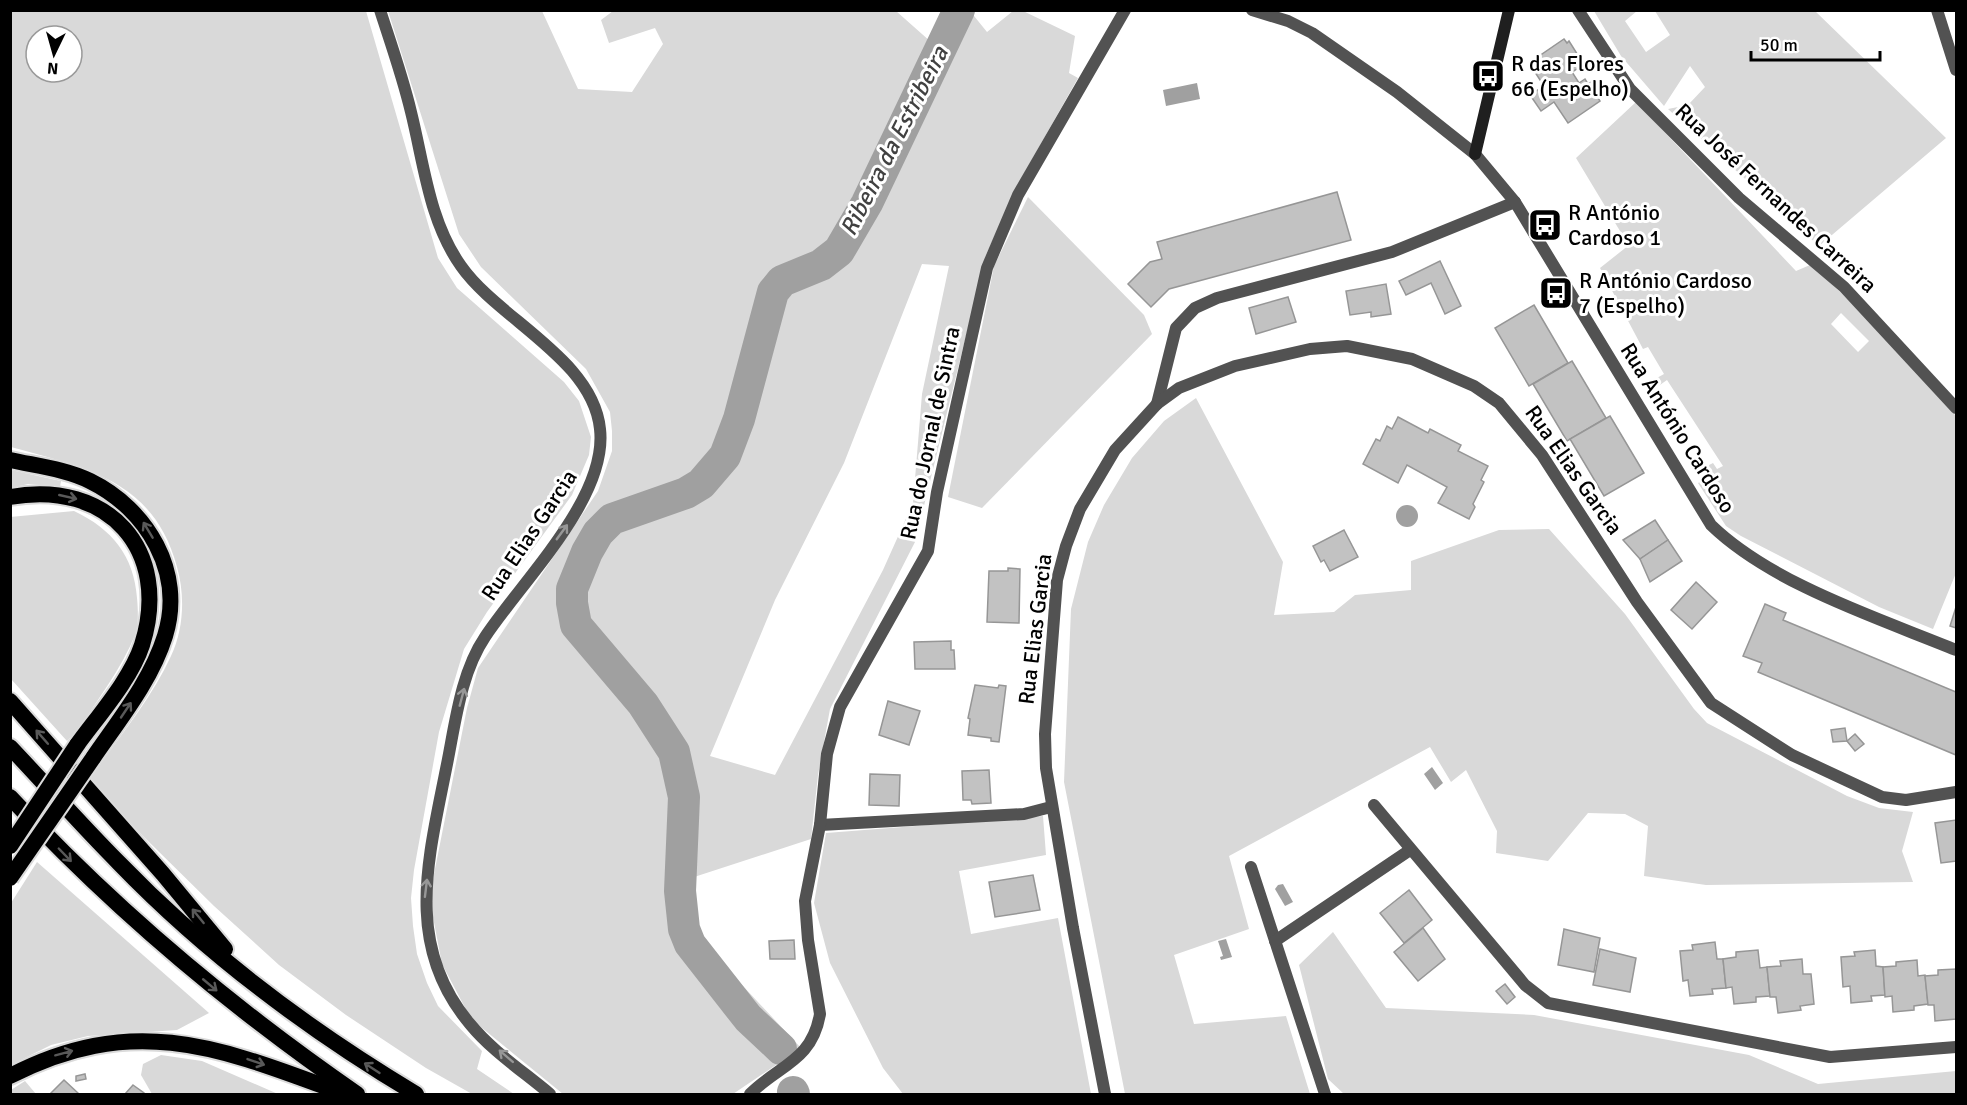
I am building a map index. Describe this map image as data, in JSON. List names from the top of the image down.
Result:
{
  "streets": {
    "street": [
      "Rua José Fernandes Carreira",
      "Rua António Cardoso",
      "Rua do Jornal de Sintra",
      "Rua Elias Garcia"
    ]
  },
  "one_way": ["Rua Elias Garcia"],
  "water": ["Ribeira da Estribeira"],
  "places": {
    "bus stop": ["R das Flores 66 (Espelho)", "R António Cardoso 1", "R António Cardoso 7 (Espelho)"]
  },
  "scale_bar": "50 m",
  "north": "bottom"
}
